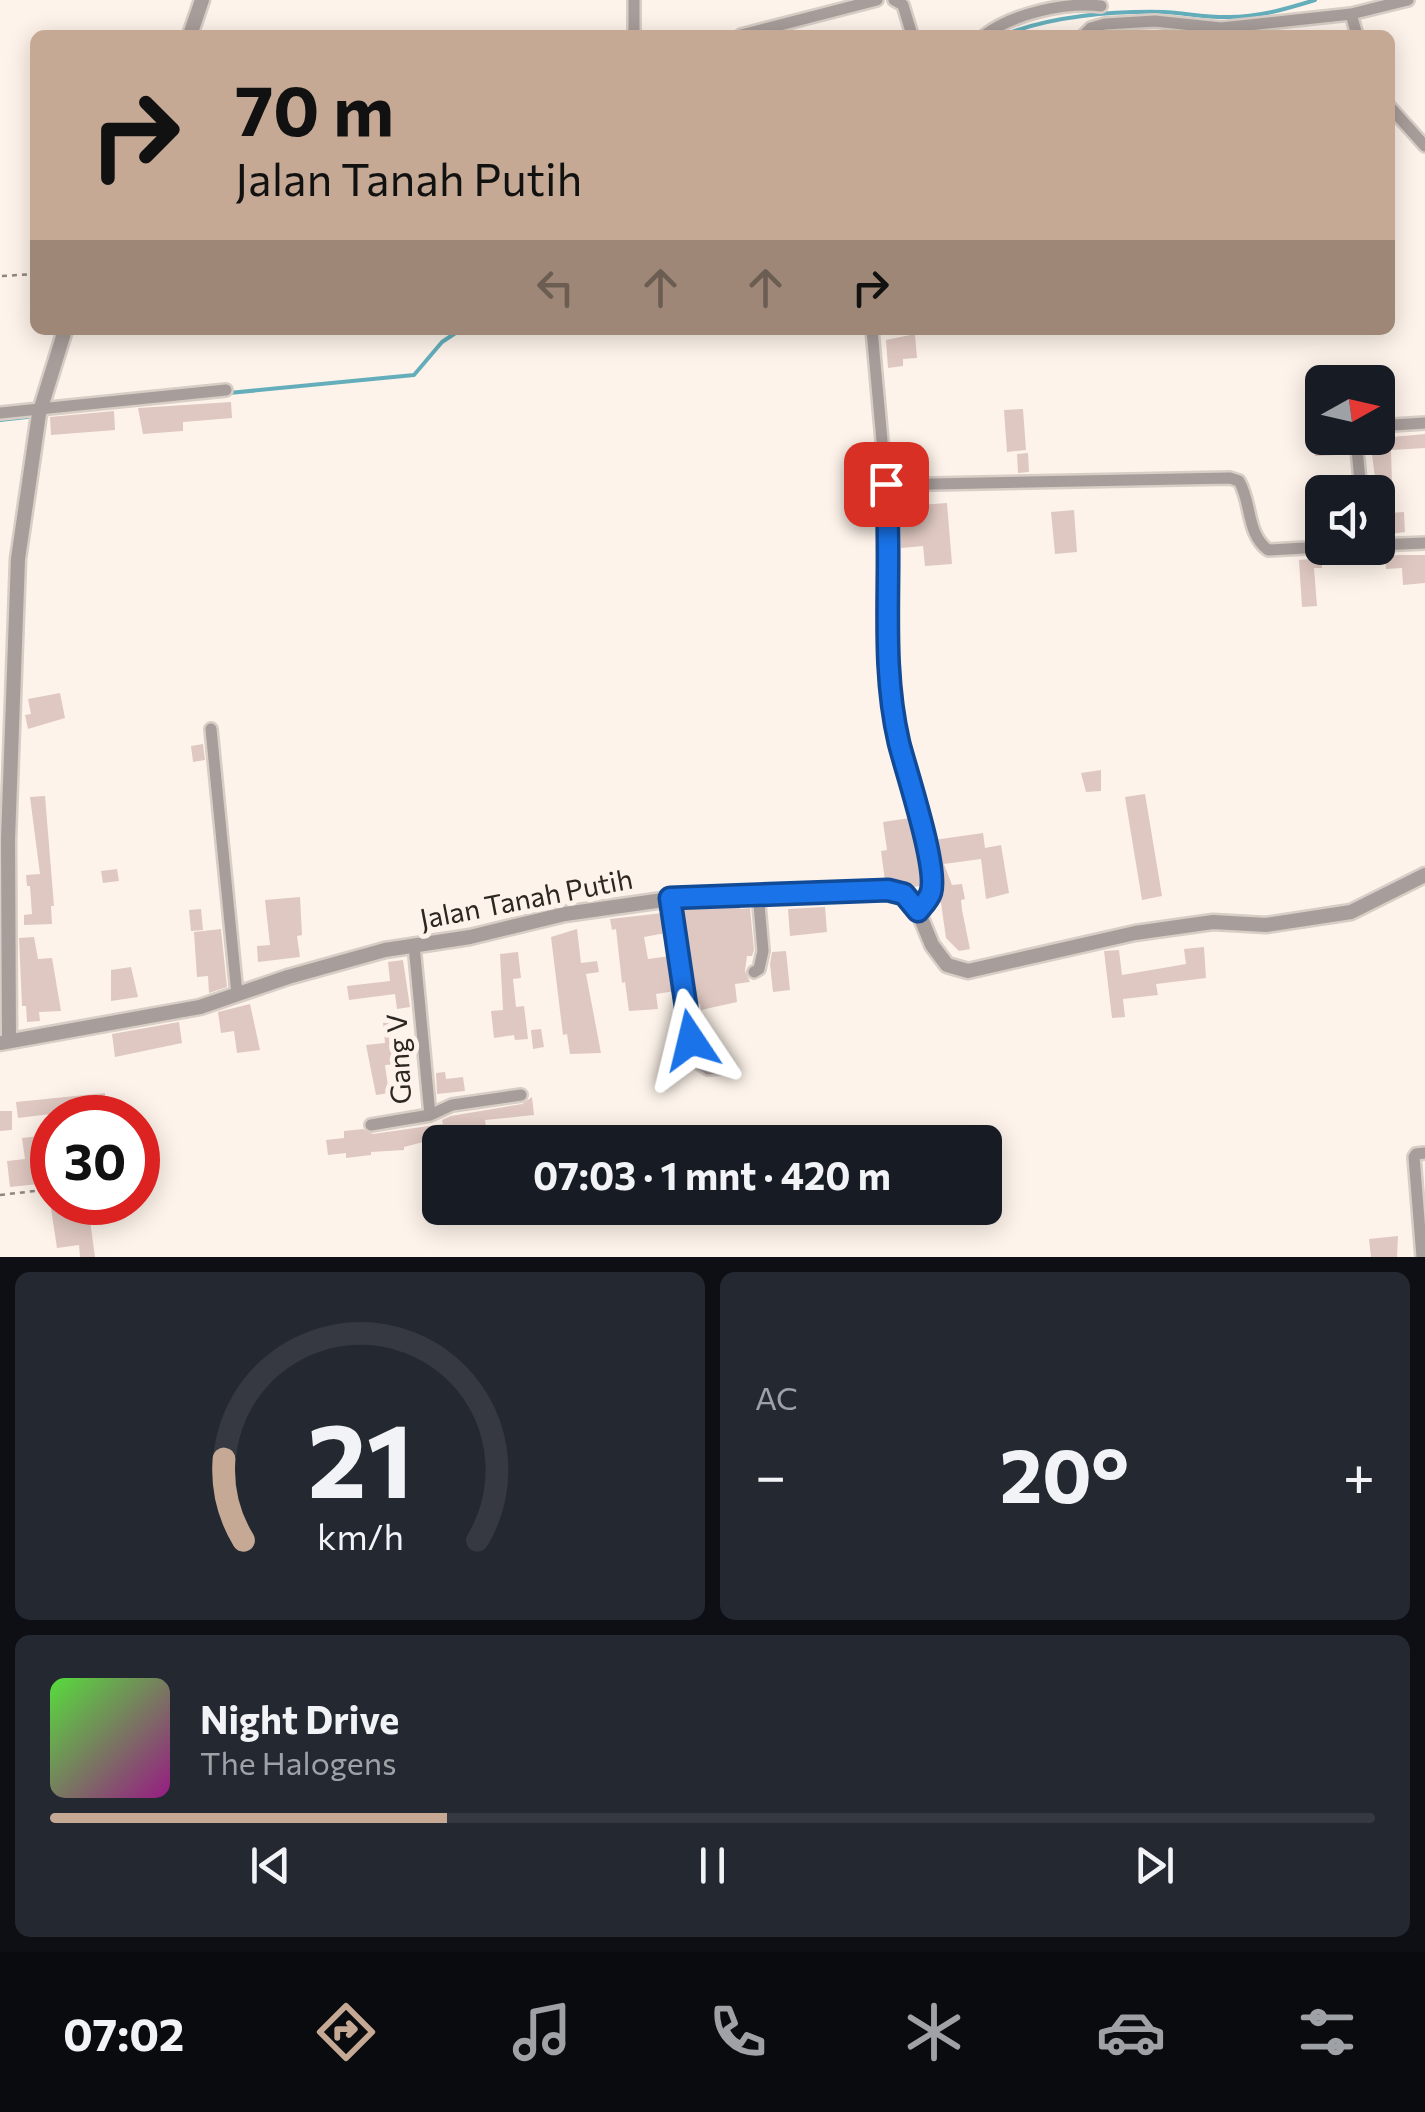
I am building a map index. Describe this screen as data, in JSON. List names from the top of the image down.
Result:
{
  "streets": {
    "street": ["Jalan Tanah Putih", "Gang V"]
  },
  "crossings": [
    ["Jalan Tanah Putih", "Gang V"]
  ],
  "north": "right",
  "page": {
    "turn": ["70 m", "Jalan Tanah Putih"],
    "limit": "30",
    "trip": "07:03 · 1 mnt · 420 m",
    "tile": "AC",
    "heat": ["−", "20°", "+"],
    "song": ["Night Drive", "The Halogens"],
    "tabs": "07:02",
    "gauge": ["21", "km/h"]
  }
}
